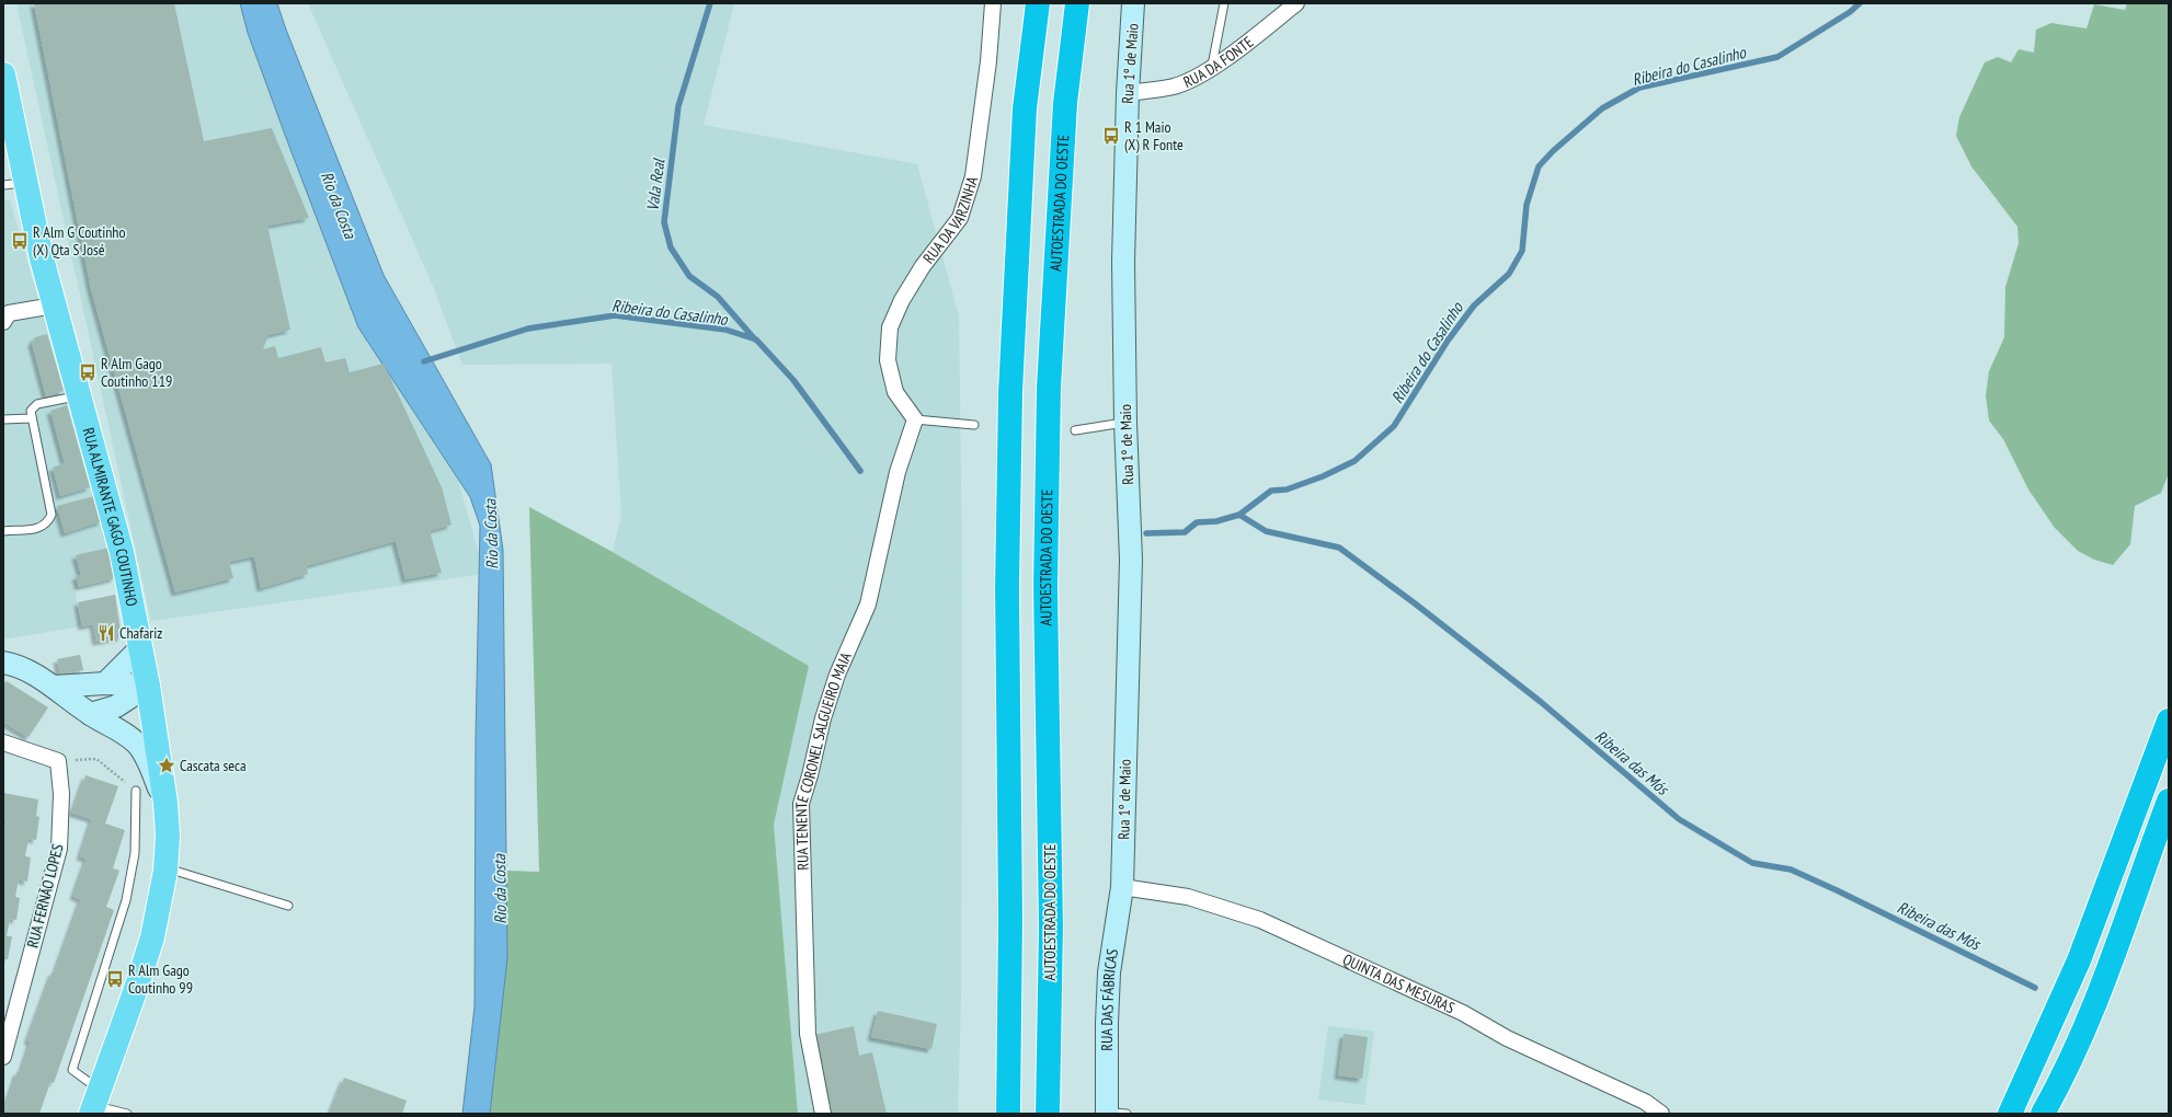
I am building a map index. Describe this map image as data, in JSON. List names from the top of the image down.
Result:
{
  "streets": {
    "highway": ["AUTOESTRADA DO OESTE"],
    "main road": ["RUA ALMIRANTE GAGO COUTINHO"],
    "street": [
      "RUA DA FONTE",
      "Rua 1º de Maio",
      "RUA DA VARZINHA",
      "RUA TENENTE CORONEL SALGUEIRO MAIA",
      "RUA FERNÃO LOPES",
      "QUINTA DAS MESURAS",
      "RUA DAS FÁBRICAS"
    ]
  },
  "crossings": [
    ["RUA DA FONTE", "Rua 1º de Maio"],
    ["Rua 1º de Maio", "QUINTA DAS MESURAS"],
    ["Rua 1º de Maio", "RUA DAS FÁBRICAS"],
    ["RUA DA VARZINHA", "RUA TENENTE CORONEL SALGUEIRO MAIA"],
    ["QUINTA DAS MESURAS", "RUA DAS FÁBRICAS"]
  ],
  "water": [
    "Ribeira do Casalinho",
    "Vala Real",
    "Rio da Costa",
    "Ribeira das Mós"
  ],
  "places": {
    "bus stop": [
      "R 1 Maio (X) R Fonte",
      "R Alm G Coutinho (X) Qta S José",
      "R Alm Gago Coutinho 119",
      "R Alm Gago Coutinho 99"
    ],
    "restaurant": ["Chafariz"],
    "place": ["Cascata seca"]
  }
}
